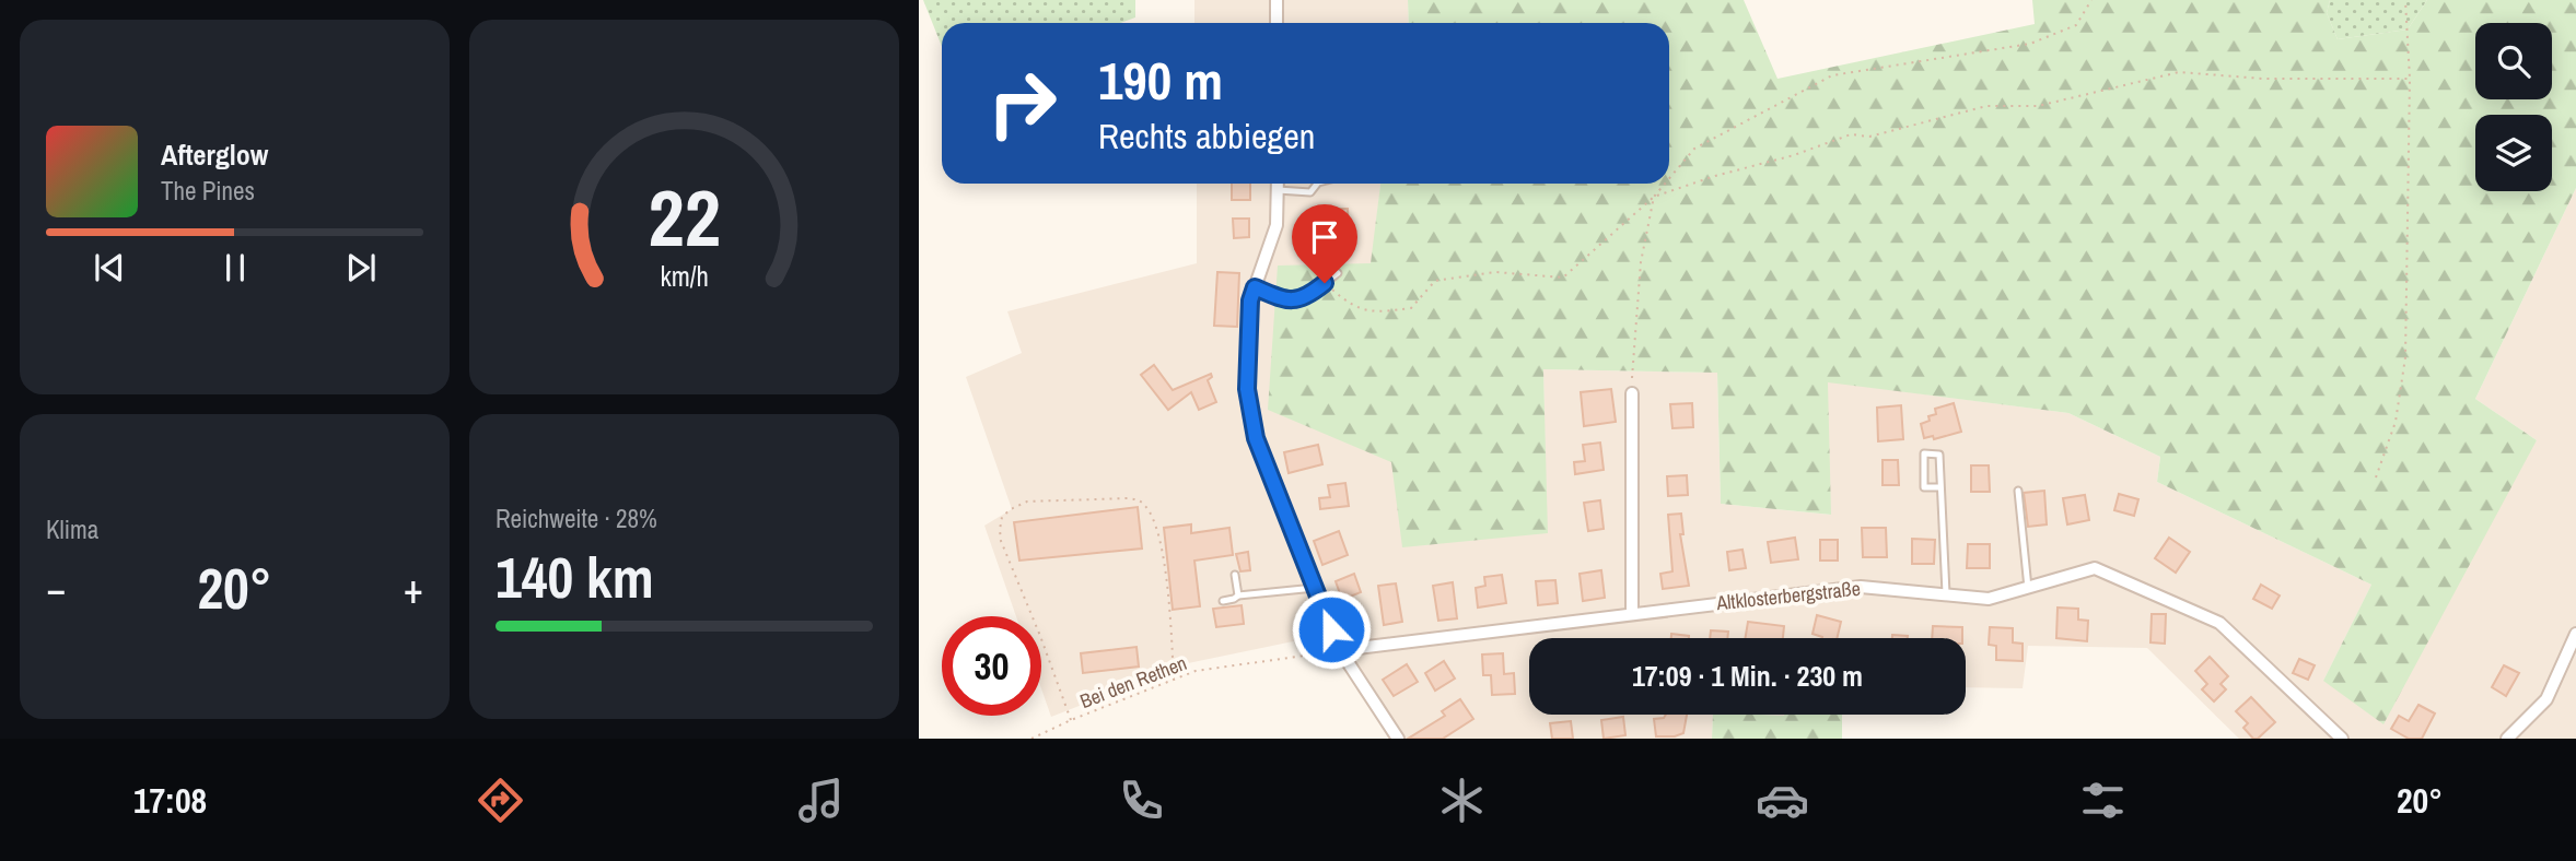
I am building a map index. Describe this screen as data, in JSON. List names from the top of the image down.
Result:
{
  "streets": {
    "street": ["Altklosterbergstraße"],
    "path": ["Bei den Rethen"]
  },
  "crossings": [
    ["Altklosterbergstraße", "Bei den Rethen"]
  ],
  "page": {
    "turn": ["190 m", "Rechts abbiegen"],
    "song": ["Afterglow", "The Pines"],
    "tile": [
      "Klima",
      ["Reichweite · 28%", "140 km"]
    ],
    "heat": ["−", "20°", "+"],
    "limit": "30",
    "trip": "17:09 · 1 Min. · 230 m",
    "tabs": ["17:08", "20°"],
    "gauge": ["22", "km/h"]
  }
}
